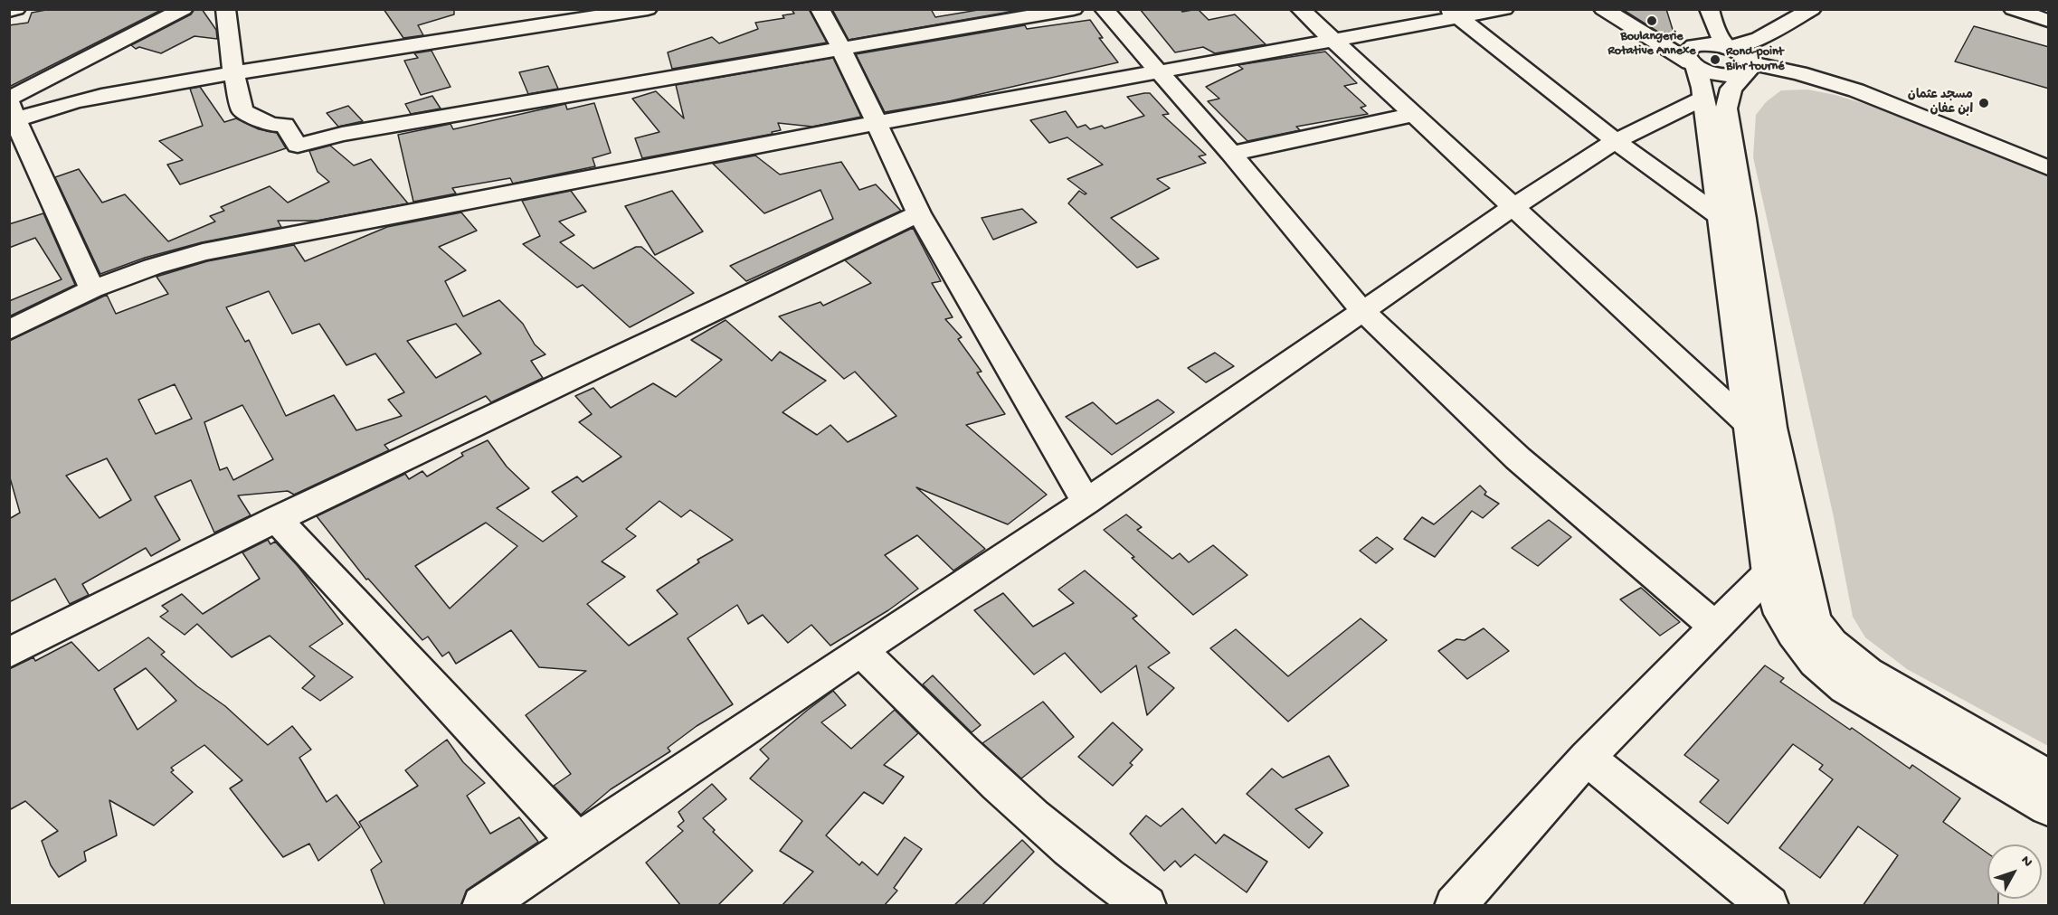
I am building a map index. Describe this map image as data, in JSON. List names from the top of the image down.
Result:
{
  "places": ["Boulangerie Rotative Annexe", "Rond-point Bihr tourné", "مسجد عثمان ابن عفان"],
  "north": "top right"
}
